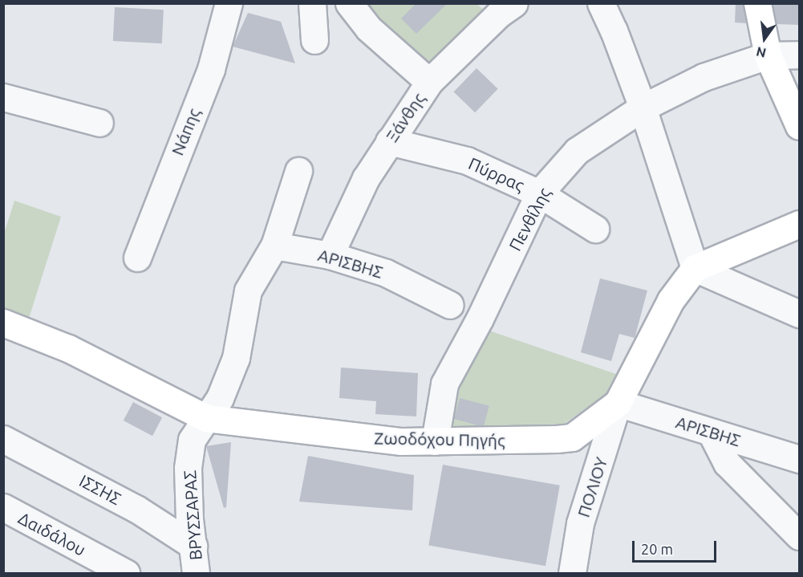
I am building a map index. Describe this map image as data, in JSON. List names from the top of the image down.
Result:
{
  "streets": {
    "main road": ["Ζωοδόχου Πηγής"],
    "street": [
      "Ξάνθης",
      "Νάπης",
      "Πύρρας",
      "Πενθίλης",
      "ΑΡΙΣΒΗΣ",
      "ΠΟΛΙΟΥ",
      "ΙΣΣΗΣ",
      "ΒΡΥΣΣΑΡΑΣ",
      "Δαιδάλου"
    ]
  },
  "crossings": [
    ["Ξάνθης", "Πύρρας"],
    ["Ξάνθης", "ΑΡΙΣΒΗΣ"],
    ["Πύρρας", "Πενθίλης"],
    ["Πενθίλης", "Ζωοδόχου Πηγής"],
    ["ΑΡΙΣΒΗΣ", "Ζωοδόχου Πηγής"],
    ["ΑΡΙΣΒΗΣ", "ΠΟΛΙΟΥ"],
    ["ΑΡΙΣΒΗΣ", "ΒΡΥΣΣΑΡΑΣ"],
    ["Ζωοδόχου Πηγής", "ΠΟΛΙΟΥ"],
    ["Ζωοδόχου Πηγής", "ΒΡΥΣΣΑΡΑΣ"],
    ["ΙΣΣΗΣ", "ΒΡΥΣΣΑΡΑΣ"]
  ],
  "scale_bar": "20 m",
  "north": "bottom"
}
